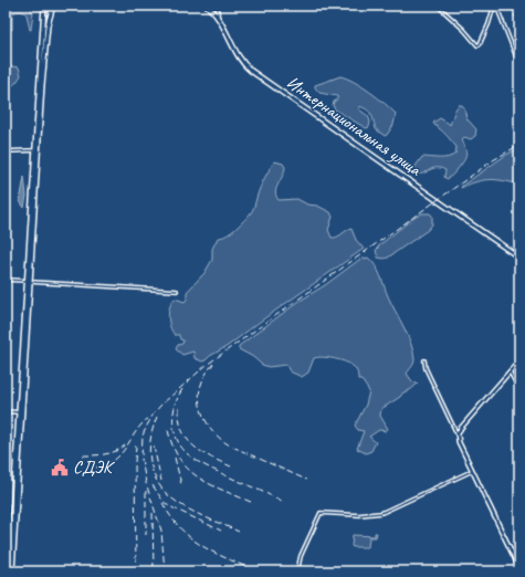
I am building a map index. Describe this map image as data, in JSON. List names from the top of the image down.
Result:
{
  "streets": {
    "main road": ["Интернациональная улица"]
  },
  "places": {
    "public building": ["СДЭК"]
  }
}
